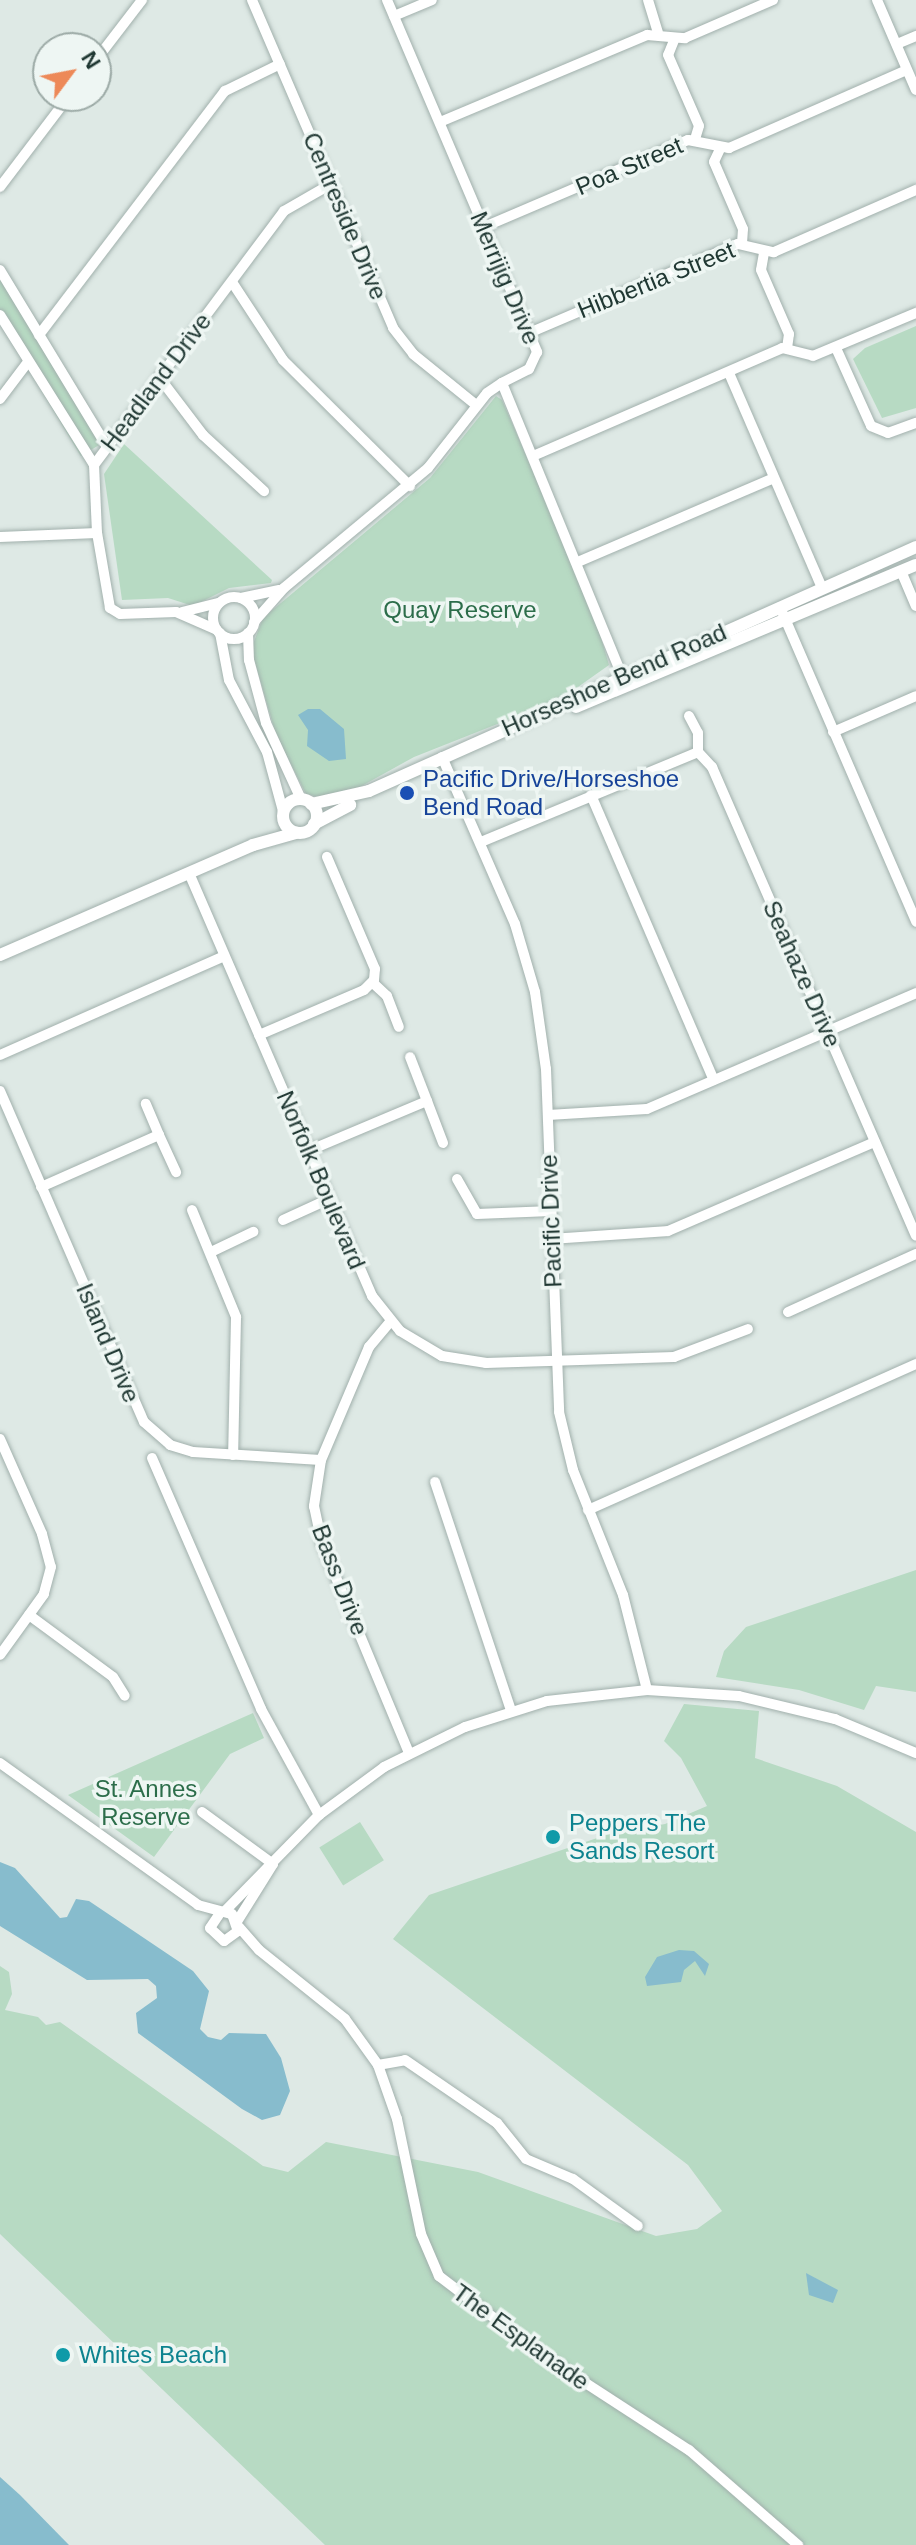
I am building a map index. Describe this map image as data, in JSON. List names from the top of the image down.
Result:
{
  "streets": {
    "street": [
      "Poa Street",
      "Centreside Drive",
      "Merrijig Drive",
      "Hibbertia Street",
      "Headland Drive",
      "Horseshoe Bend Road",
      "Seahaze Drive",
      "Norfolk Boulevard",
      "Pacific Drive",
      "Island Drive",
      "Bass Drive",
      "The Esplanade"
    ]
  },
  "crossings": [
    ["Poa Street", "Merrijig Drive"],
    ["Centreside Drive", "Headland Drive"],
    ["Merrijig Drive", "Hibbertia Street"],
    ["Horseshoe Bend Road", "Pacific Drive"],
    ["Norfolk Boulevard", "Pacific Drive"],
    ["Norfolk Boulevard", "Bass Drive"],
    ["Island Drive", "Bass Drive"]
  ],
  "parks": ["Quay Reserve", "St. Annes Reserve"],
  "places": ["Pacific Drive/Horseshoe Bend Road", "Peppers The Sands Resort", "Whites Beach"],
  "north": "top right"
}
